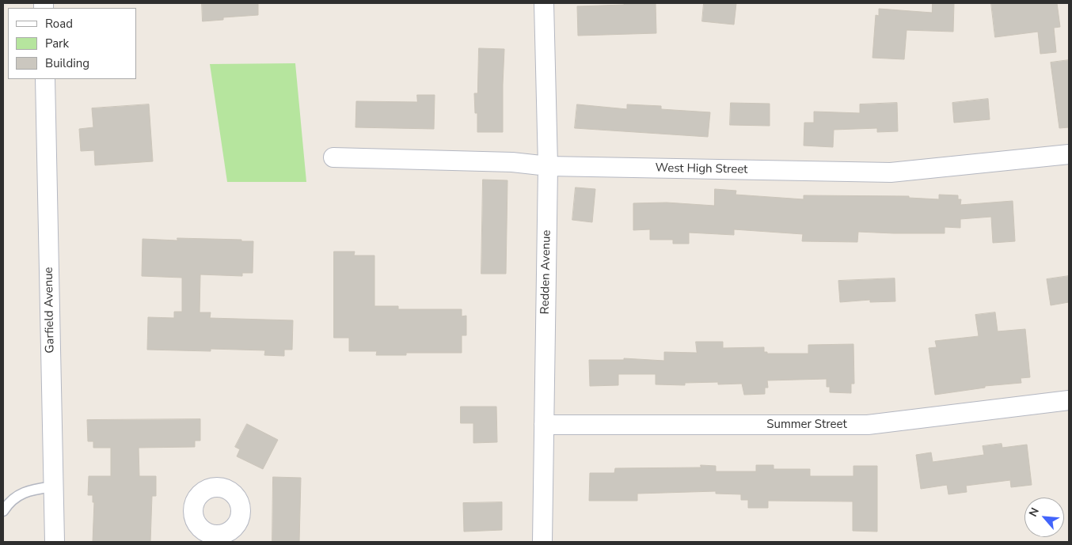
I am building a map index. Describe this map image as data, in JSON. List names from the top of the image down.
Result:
{
  "streets": {
    "street": [
      "West High Street",
      "Redden Avenue",
      "Garfield Avenue",
      "Summer Street"
    ]
  },
  "crossings": [
    ["West High Street", "Redden Avenue"],
    ["Redden Avenue", "Summer Street"]
  ],
  "legend": ["Road", "Park", "Building"],
  "north": "top left"
}
